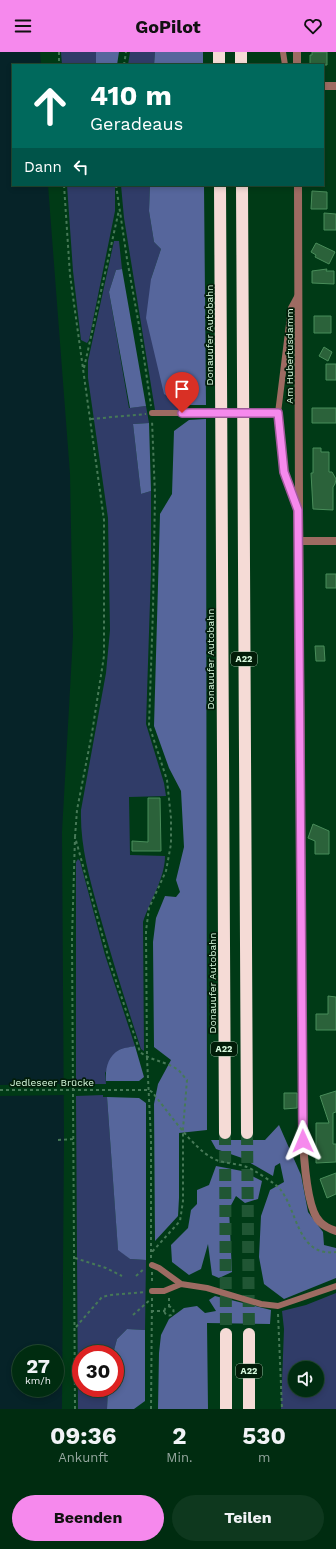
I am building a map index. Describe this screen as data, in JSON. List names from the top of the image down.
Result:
{
  "streets": {
    "highway": ["Donauufer Autobahn", "A22"],
    "street": ["Am Hubertusdamm"],
    "path": ["Jedleseer Brücke"]
  },
  "page": {
    "header": "GoPilot",
    "turn": ["410 m", "Geradeaus"],
    "then": "Dann",
    "speed": "27 km/h",
    "limit": "30",
    "eta": [
      "09:36",
      "Ankunft",
      "2",
      "Min.",
      "530",
      "m"
    ],
    "buttons": ["Beenden", "Teilen"]
  }
}
